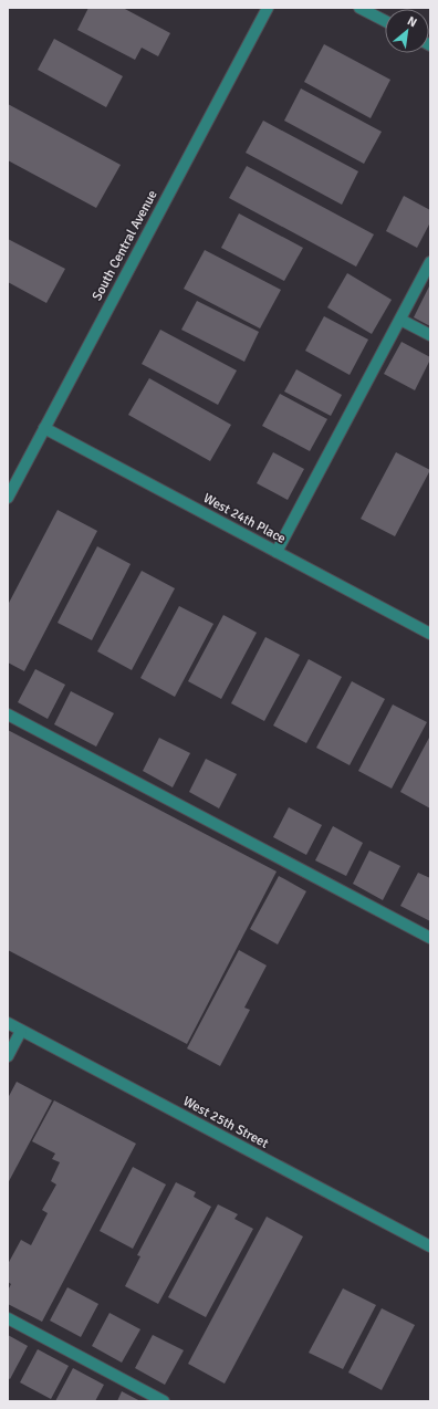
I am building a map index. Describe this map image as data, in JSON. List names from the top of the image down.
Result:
{
  "streets": {
    "street": ["South Central Avenue", "West 24th Place", "West 25th Street"]
  },
  "crossings": [
    ["South Central Avenue", "West 24th Place"]
  ],
  "north": "top right"
}
